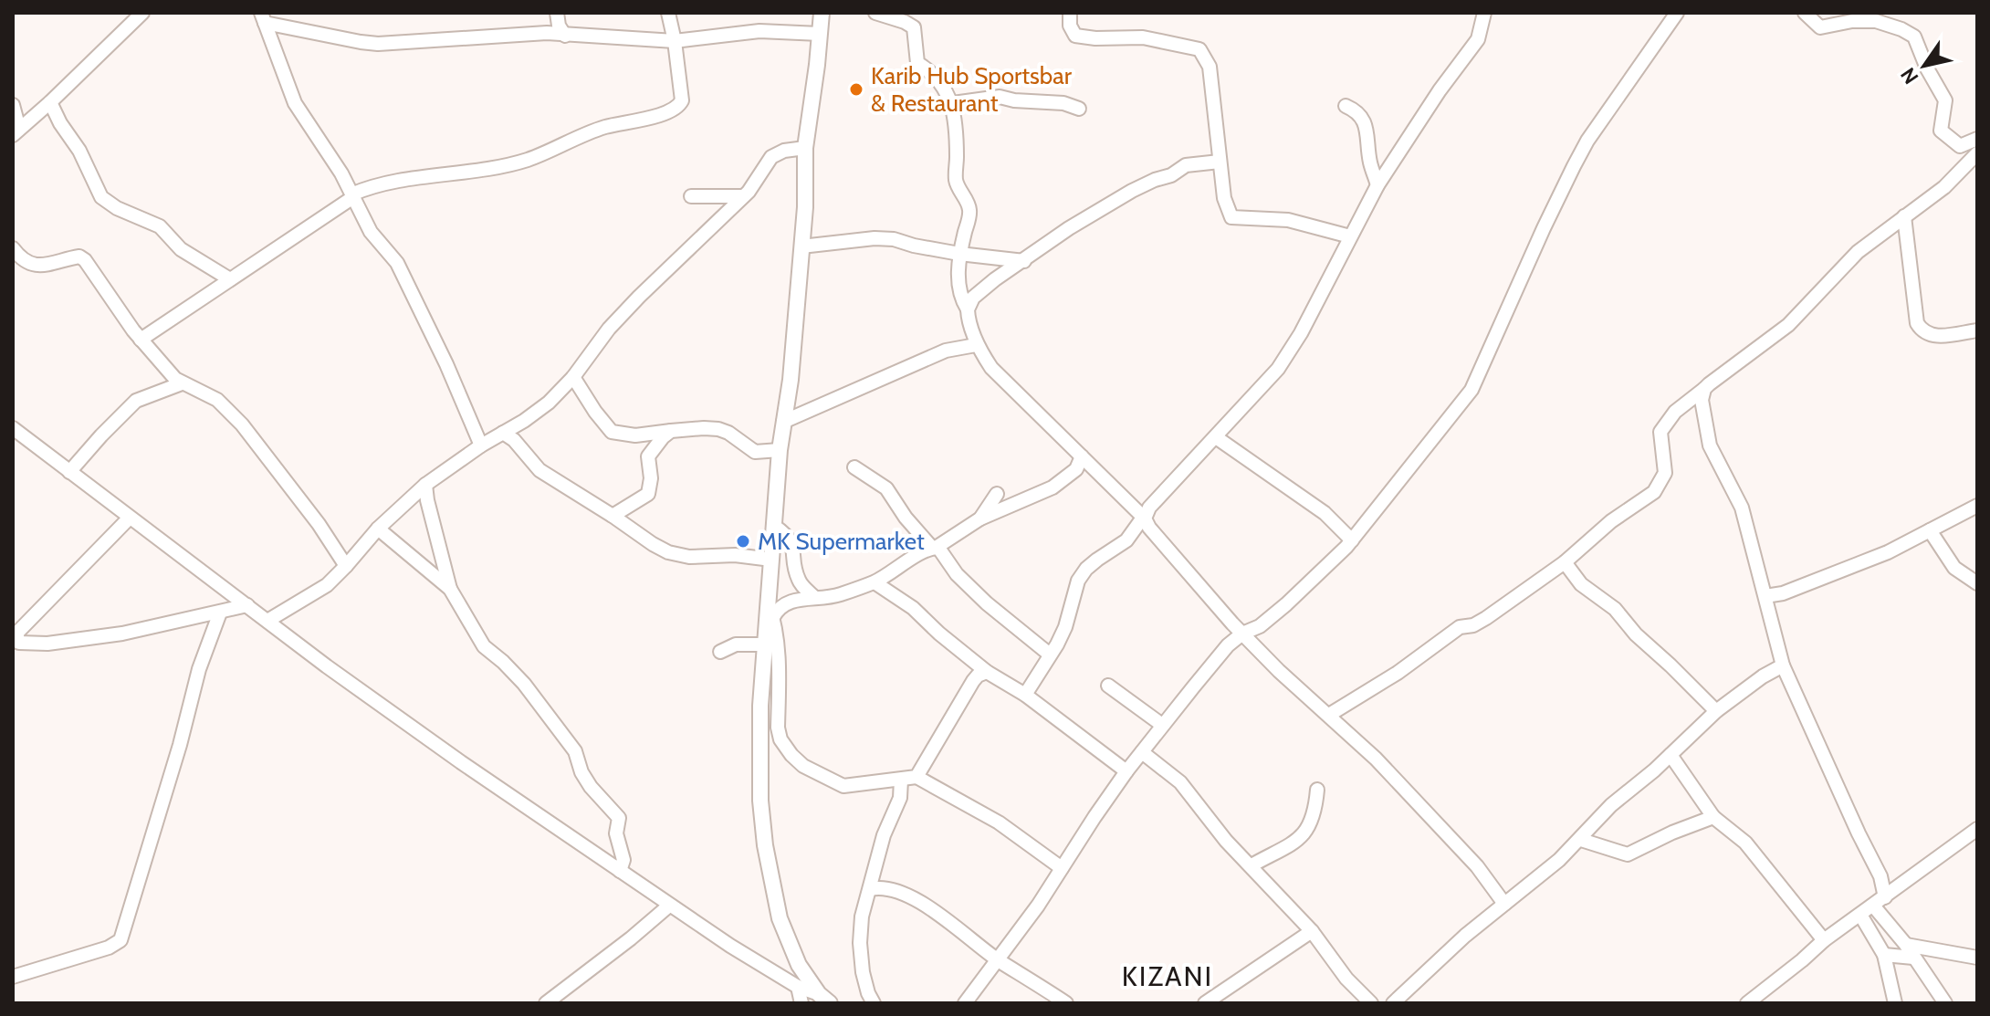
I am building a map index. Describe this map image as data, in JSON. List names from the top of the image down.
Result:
{
  "districts": ["KIZANI"],
  "places": ["Karib Hub Sportsbar & Restaurant", "MK Supermarket"],
  "north": "bottom left"
}
